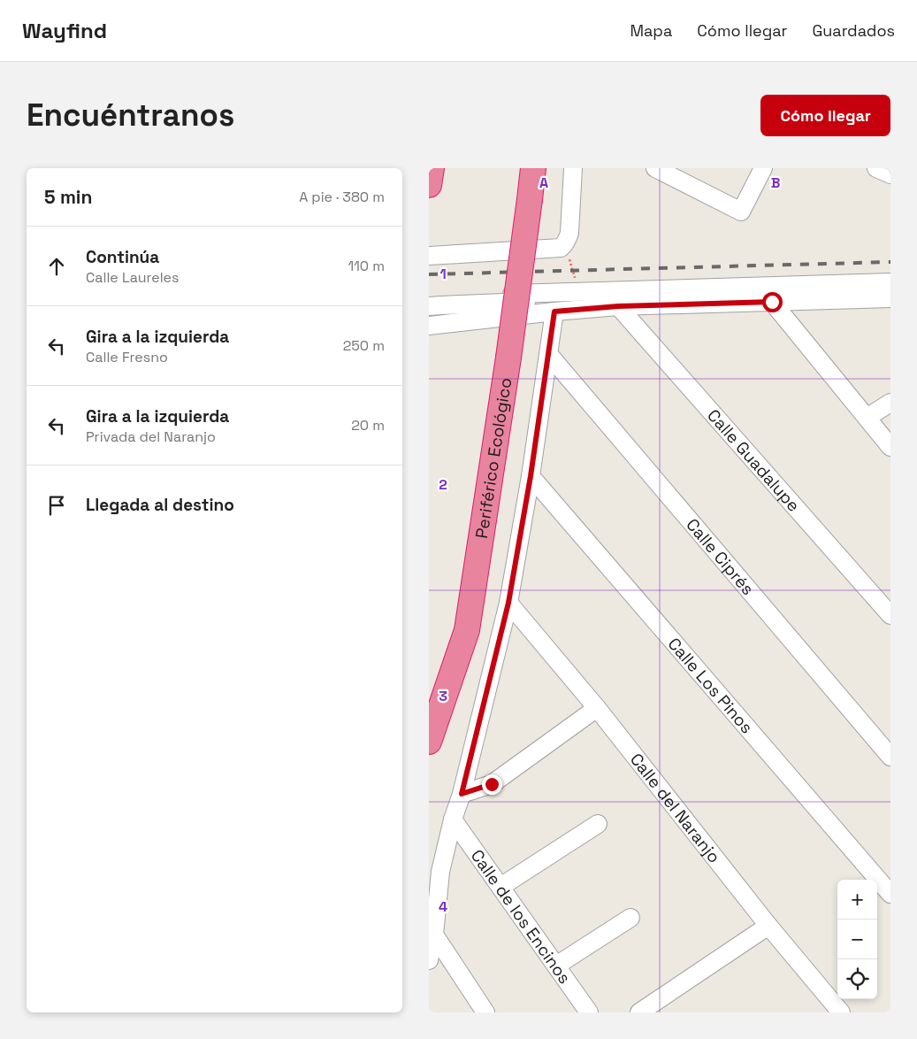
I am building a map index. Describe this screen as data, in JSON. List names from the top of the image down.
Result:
{
  "streets": {
    "highway": ["Periférico Ecológico"],
    "street": [
      "Calle Guadalupe",
      "Calle Ciprés",
      "Calle Los Pinos",
      "Calle del Naranjo",
      "Calle de los Encinos"
    ]
  },
  "page": {
    "header": "Wayfind",
    "nav": ["Mapa", "Cómo llegar", "Guardados"],
    "buttons": "Cómo llegar",
    "title": "Encuéntranos",
    "heading": ["5 min", "A pie · 380 m"],
    "list": [
      ["Continúa", "Calle Laureles", "110 m"],
      ["Gira a la izquierda", "Calle Fresno", "250 m"],
      ["Gira a la izquierda", "Privada del Naranjo", "20 m"],
      "Llegada al destino"
    ],
    "map_buttons": ["+", "−"]
  },
  "grid": {
    "columns": ["A", "B"],
    "rows": [
      "1",
      "2",
      "3",
      "4"
    ]
  }
}
